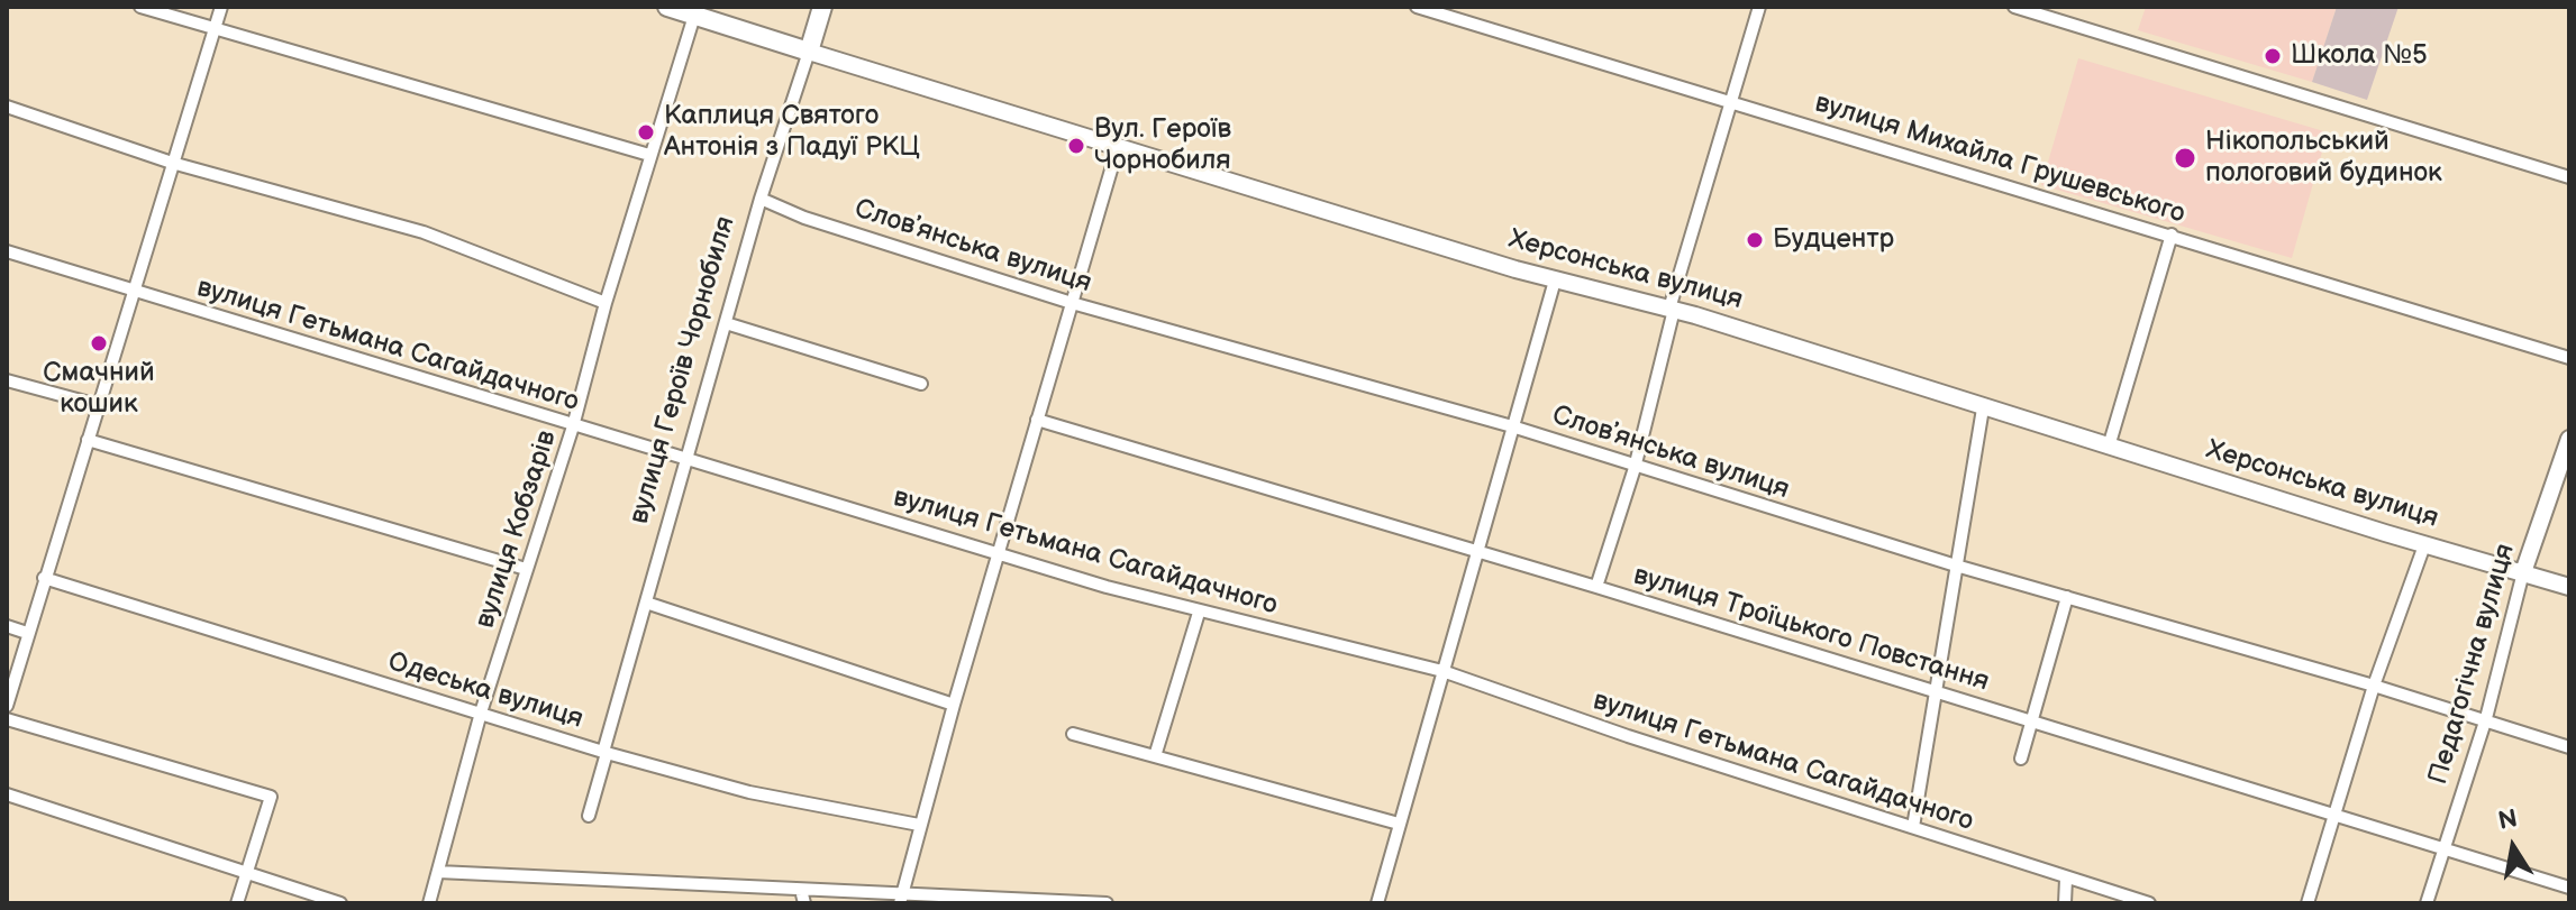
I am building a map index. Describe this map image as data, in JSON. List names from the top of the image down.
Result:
{
  "streets": {
    "main road": ["Херсонська вулиця", "вулиця Героїв Чорнобиля", "Педагогічна вулиця"],
    "street": [
      "вулиця Михайла Грушевського",
      "Словʼянська вулиця",
      "вулиця Гетьмана Сагайдачного",
      "вулиця Кобзарів",
      "вулиця Троїцького Повстання",
      "Одеська вулиця"
    ]
  },
  "crossings": [
    ["Словʼянська вулиця", "вулиця Героїв Чорнобиля"],
    ["Словʼянська вулиця", "Педагогічна вулиця"],
    ["Херсонська вулиця", "вулиця Героїв Чорнобиля"],
    ["Херсонська вулиця", "вулиця Кобзарів"],
    ["Херсонська вулиця", "Педагогічна вулиця"],
    ["вулиця Гетьмана Сагайдачного", "вулиця Героїв Чорнобиля"],
    ["вулиця Гетьмана Сагайдачного", "вулиця Кобзарів"],
    ["вулиця Героїв Чорнобиля", "Одеська вулиця"],
    ["вулиця Кобзарів", "Одеська вулиця"],
    ["вулиця Троїцького Повстання", "Педагогічна вулиця"]
  ],
  "places": [
    "Школа №5",
    "Каплиця Святого Антонія з Падуї РКЦ",
    "Вул. Героїв Чорнобиля",
    "Нікопольський пологовий будинок",
    "Будцентр",
    "Смачний кошик"
  ],
  "north": "top"
}
